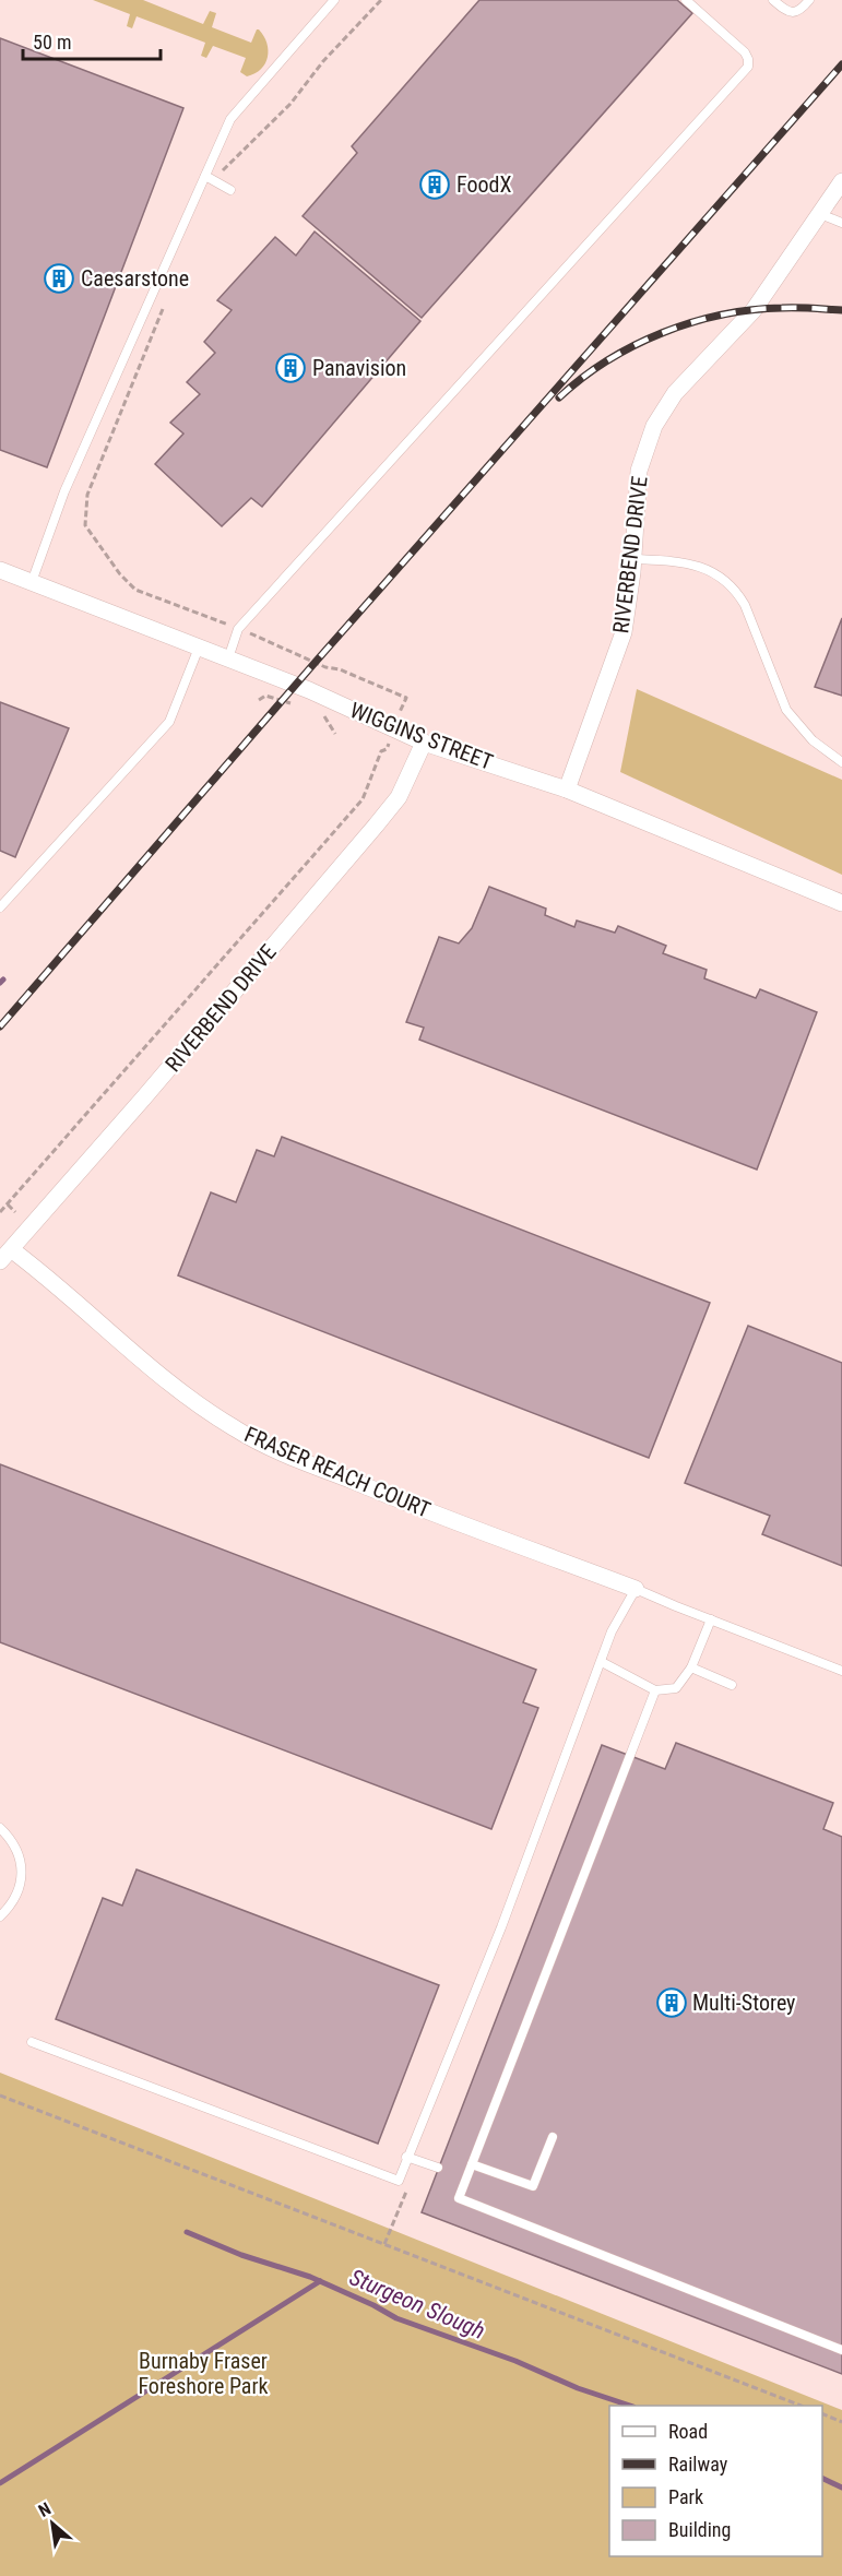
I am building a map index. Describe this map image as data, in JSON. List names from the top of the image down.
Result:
{
  "streets": {
    "street": ["RIVERBEND DRIVE", "WIGGINS STREET", "FRASER REACH COURT"]
  },
  "crossings": [
    ["RIVERBEND DRIVE", "WIGGINS STREET"],
    ["RIVERBEND DRIVE", "FRASER REACH COURT"]
  ],
  "water": ["Sturgeon Slough"],
  "parks": ["Burnaby Fraser Foreshore Park"],
  "places": {
    "building": [
      "FoodX",
      "Caesarstone",
      "Panavision",
      "Multi-Storey"
    ]
  },
  "legend": [
    "Road",
    "Railway",
    "Park",
    "Building"
  ],
  "scale_bar": "50 m",
  "north": "top left"
}
